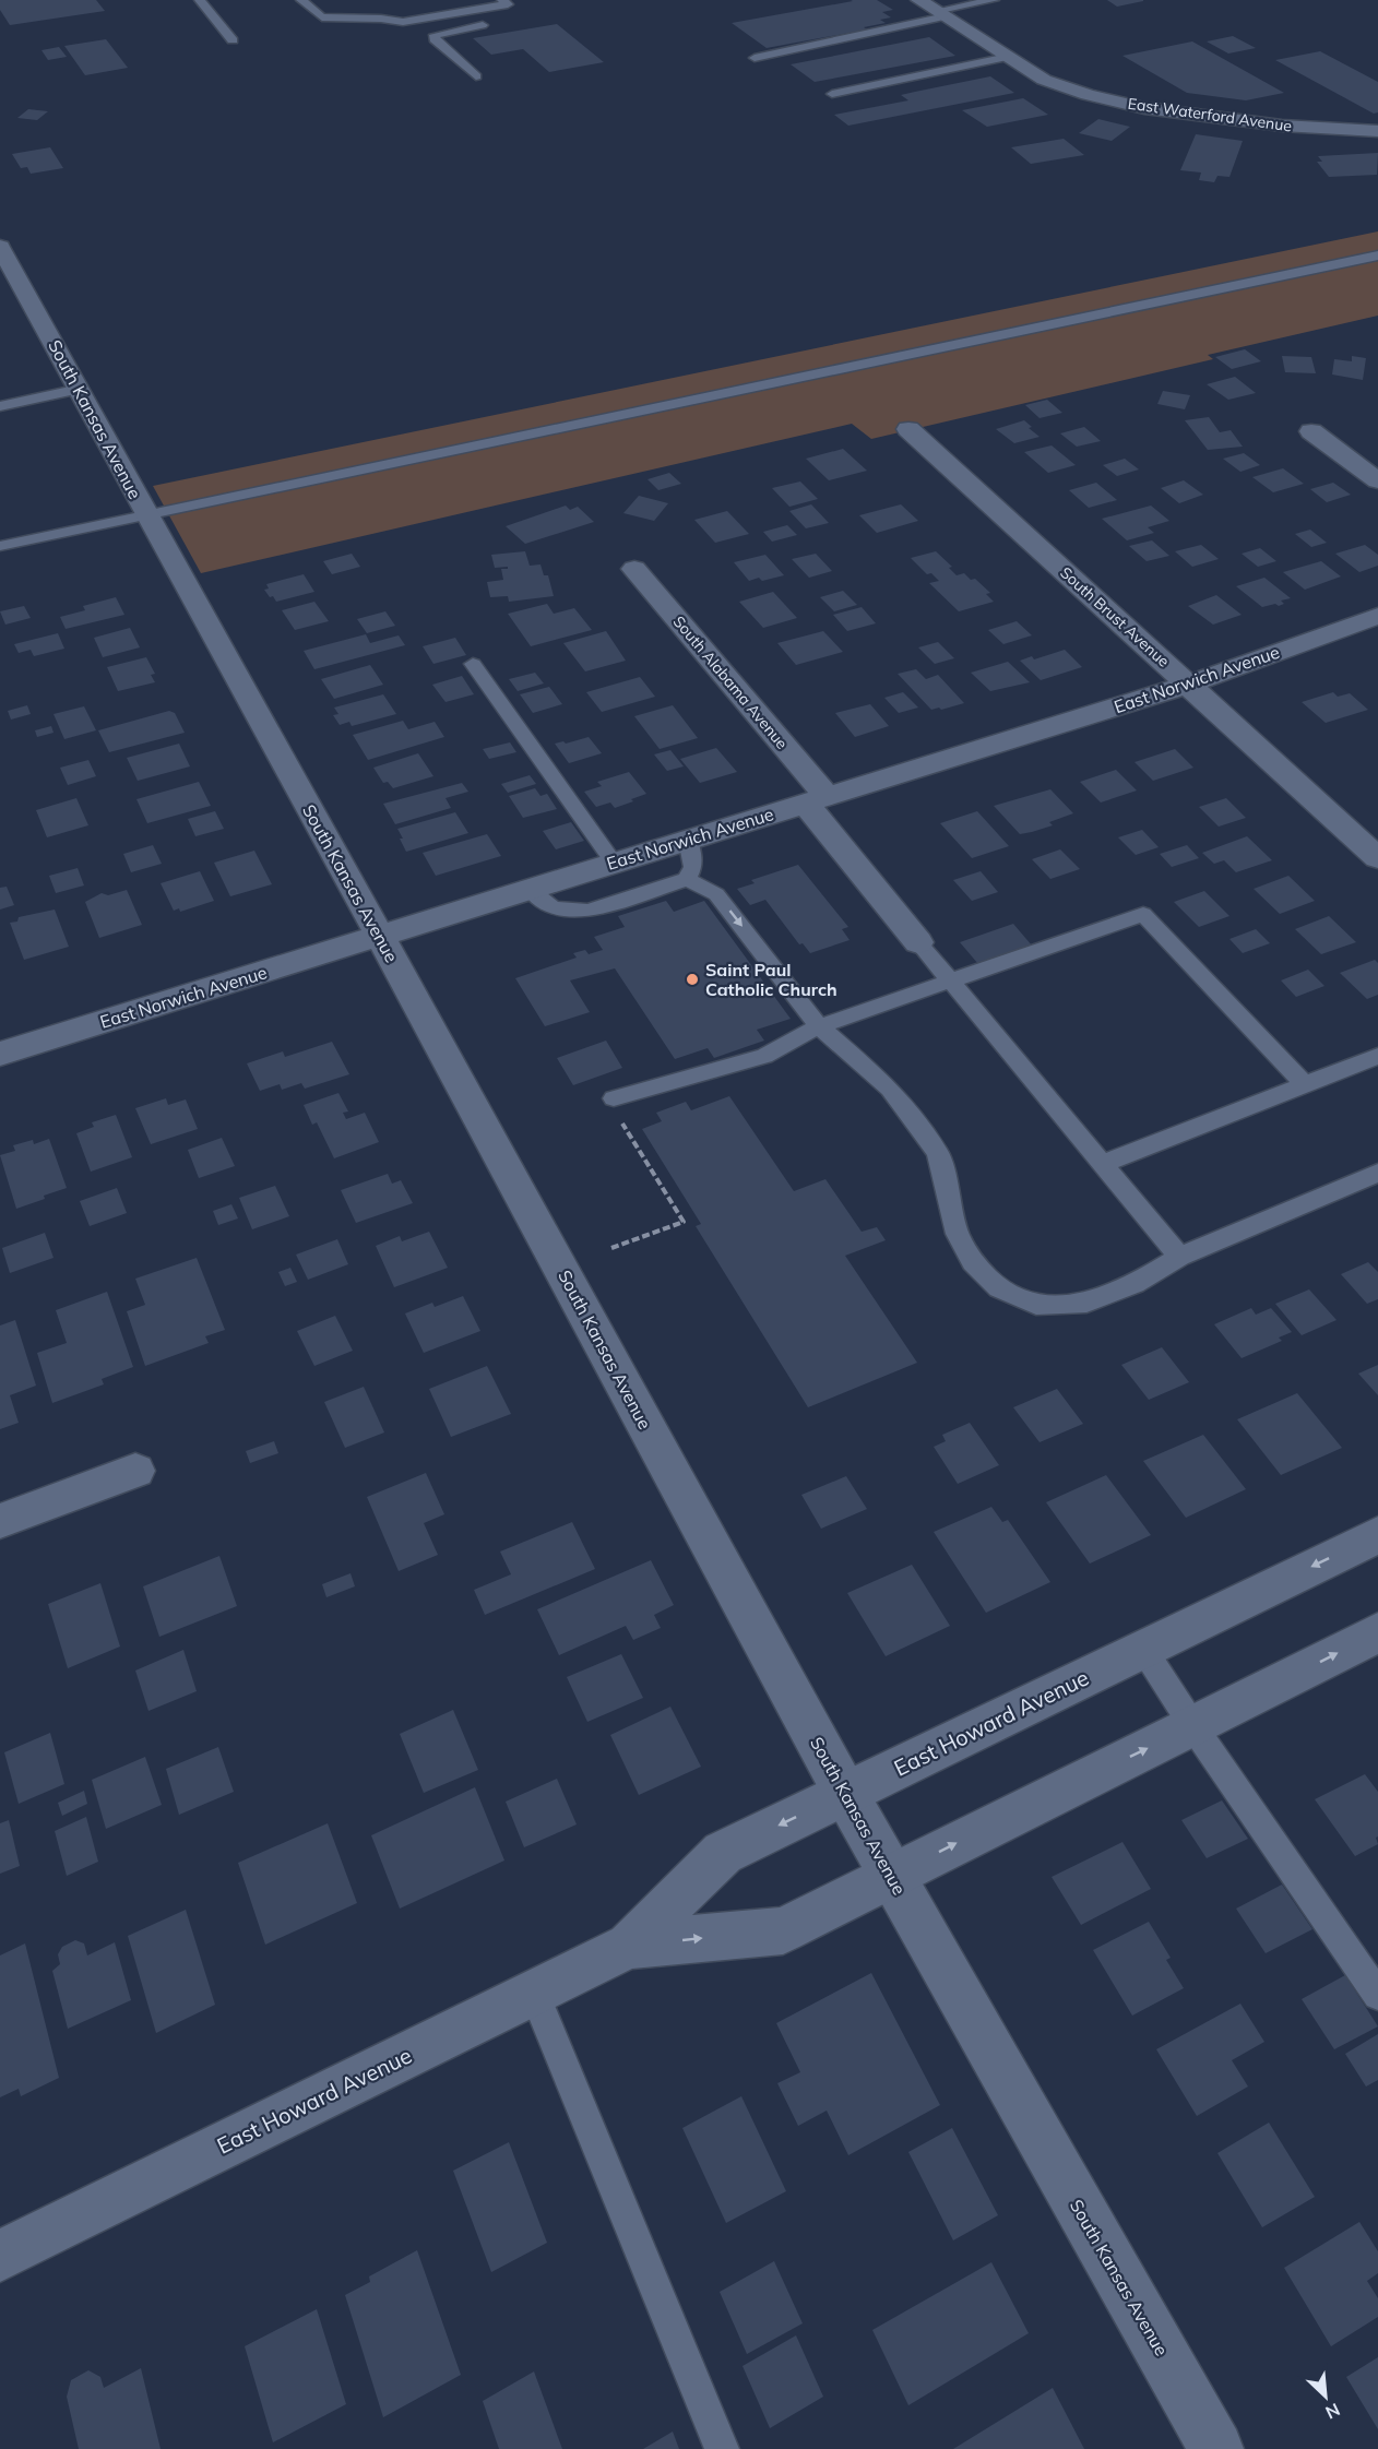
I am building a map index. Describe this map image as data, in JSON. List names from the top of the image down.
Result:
{
  "streets": {
    "street": [
      "East Waterford Avenue",
      "South Kansas Avenue",
      "South Brust Avenue",
      "East Norwich Avenue",
      "South Alabama Avenue",
      "East Howard Avenue"
    ]
  },
  "crossings": [
    ["South Kansas Avenue", "East Norwich Avenue"],
    ["South Kansas Avenue", "East Howard Avenue"],
    ["South Brust Avenue", "East Norwich Avenue"],
    ["East Norwich Avenue", "South Alabama Avenue"]
  ],
  "places": ["Saint Paul Catholic Church"],
  "north": "bottom right"
}
